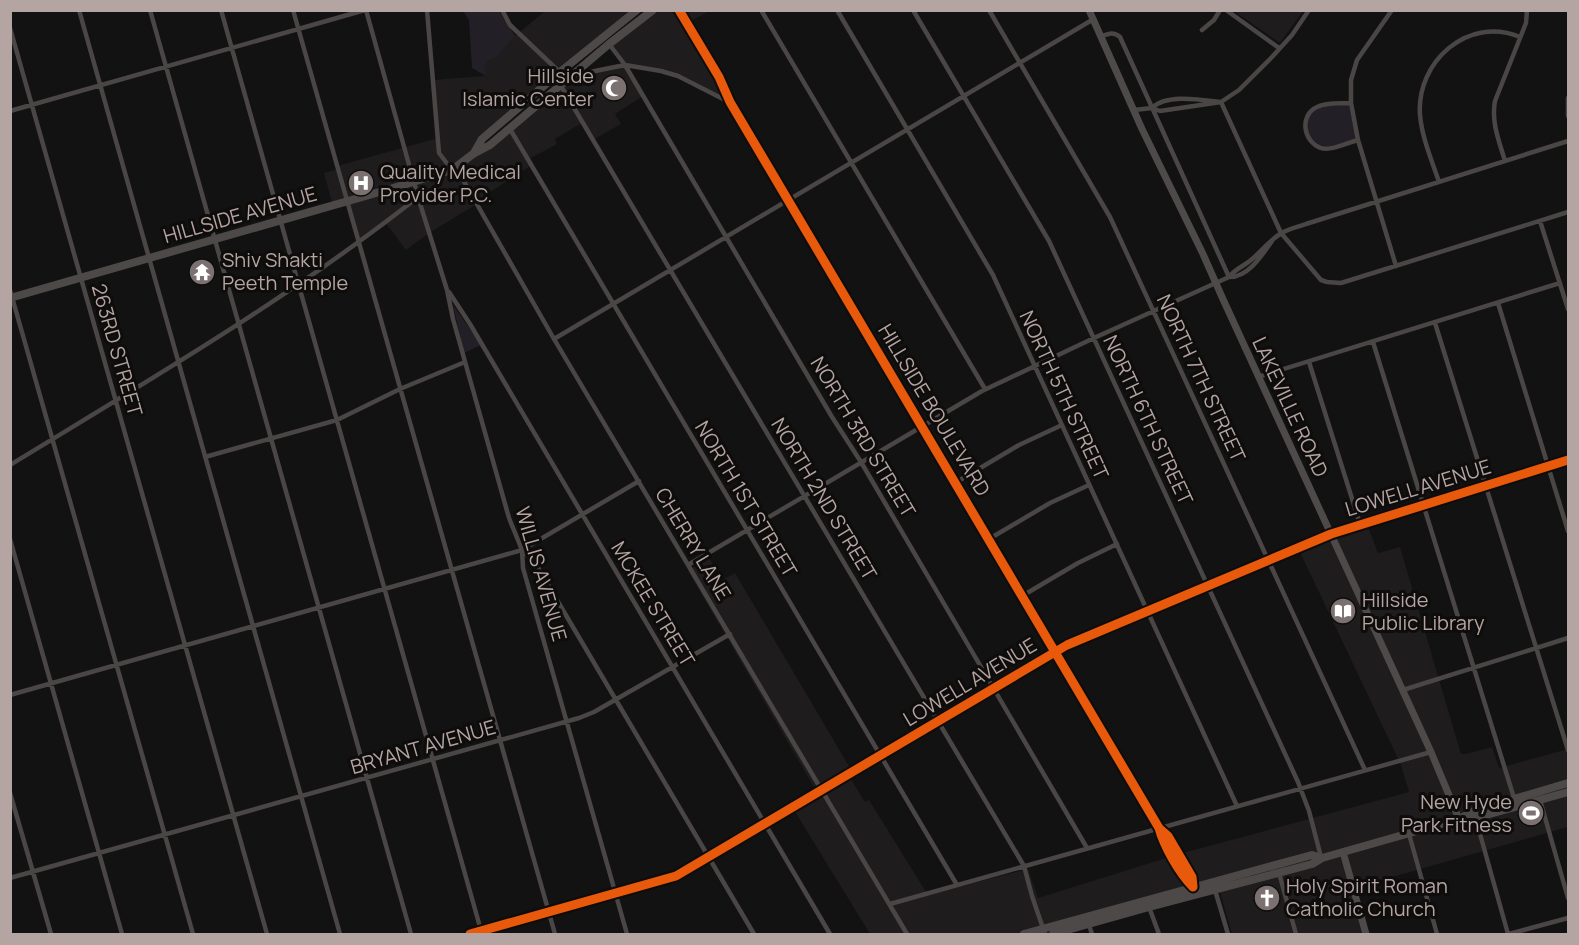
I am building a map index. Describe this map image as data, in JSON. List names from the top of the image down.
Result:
{
  "streets": {
    "main road": ["HILLSIDE AVENUE", "LAKEVILLE ROAD"],
    "street": [
      "263RD STREET",
      "NORTH 7TH STREET",
      "NORTH 5TH STREET",
      "HILLSIDE BOULEVARD",
      "NORTH 6TH STREET",
      "NORTH 3RD STREET",
      "LOWELL AVENUE",
      "NORTH 1ST STREET",
      "NORTH 2ND STREET",
      "CHERRY LANE",
      "WILLIS AVENUE",
      "MCKEE STREET",
      "BRYANT AVENUE"
    ]
  },
  "crossings": [
    ["HILLSIDE AVENUE", "263RD STREET"],
    ["HILLSIDE AVENUE", "NORTH 3RD STREET"],
    ["HILLSIDE AVENUE", "NORTH 1ST STREET"],
    ["HILLSIDE AVENUE", "NORTH 2ND STREET"],
    ["HILLSIDE AVENUE", "CHERRY LANE"],
    ["HILLSIDE AVENUE", "WILLIS AVENUE"],
    ["263RD STREET", "BRYANT AVENUE"],
    ["NORTH 7TH STREET", "LOWELL AVENUE"],
    ["NORTH 5TH STREET", "LOWELL AVENUE"],
    ["LAKEVILLE ROAD", "LOWELL AVENUE"],
    ["HILLSIDE BOULEVARD", "LOWELL AVENUE"],
    ["NORTH 6TH STREET", "LOWELL AVENUE"],
    ["NORTH 3RD STREET", "LOWELL AVENUE"],
    ["LOWELL AVENUE", "NORTH 1ST STREET"],
    ["LOWELL AVENUE", "NORTH 2ND STREET"],
    ["LOWELL AVENUE", "CHERRY LANE"],
    ["LOWELL AVENUE", "WILLIS AVENUE"],
    ["LOWELL AVENUE", "MCKEE STREET"],
    ["CHERRY LANE", "BRYANT AVENUE"],
    ["WILLIS AVENUE", "MCKEE STREET"],
    ["WILLIS AVENUE", "BRYANT AVENUE"],
    ["MCKEE STREET", "BRYANT AVENUE"]
  ],
  "places": {
    "mosque": ["Hillside Islamic Center"],
    "hospital": ["Quality Medical Provider P.C."],
    "temple": ["Shiv Shakti Peeth Temple"],
    "library": ["Hillside Public Library"],
    "sports": ["New Hyde Park Fitness"],
    "church": ["Holy Spirit Roman Catholic Church"]
  }
}
